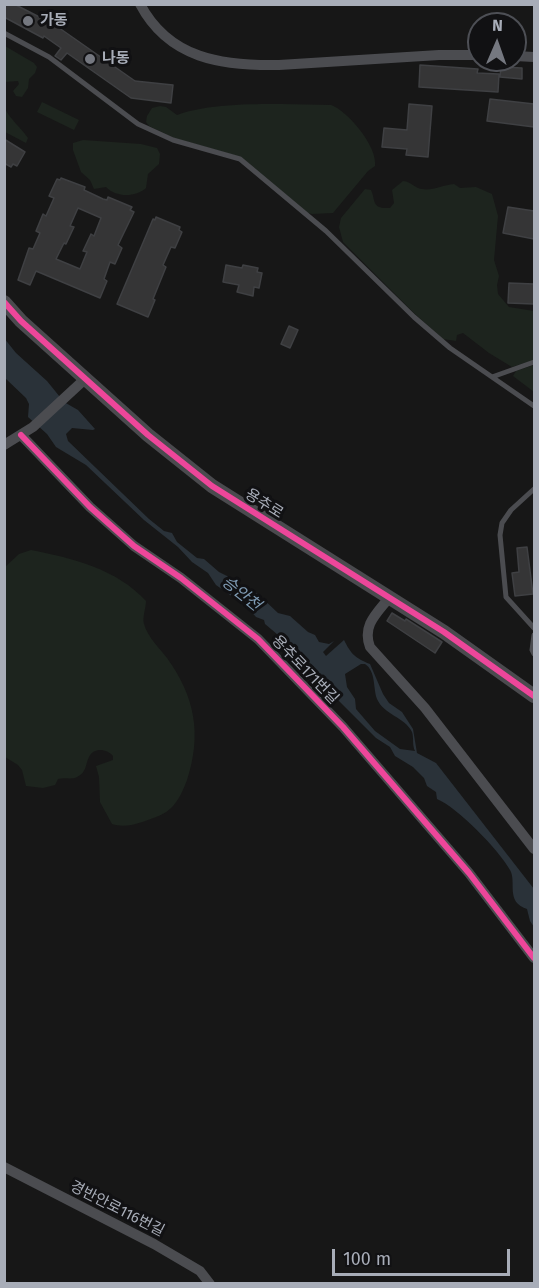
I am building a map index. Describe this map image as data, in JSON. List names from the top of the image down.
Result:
{
  "streets": {
    "street": ["용추로", "용추로171번길", "경반안로116번길"]
  },
  "water": ["승안천"],
  "places": ["가동", "나동"],
  "scale_bar": "100 m",
  "north": "top"
}
